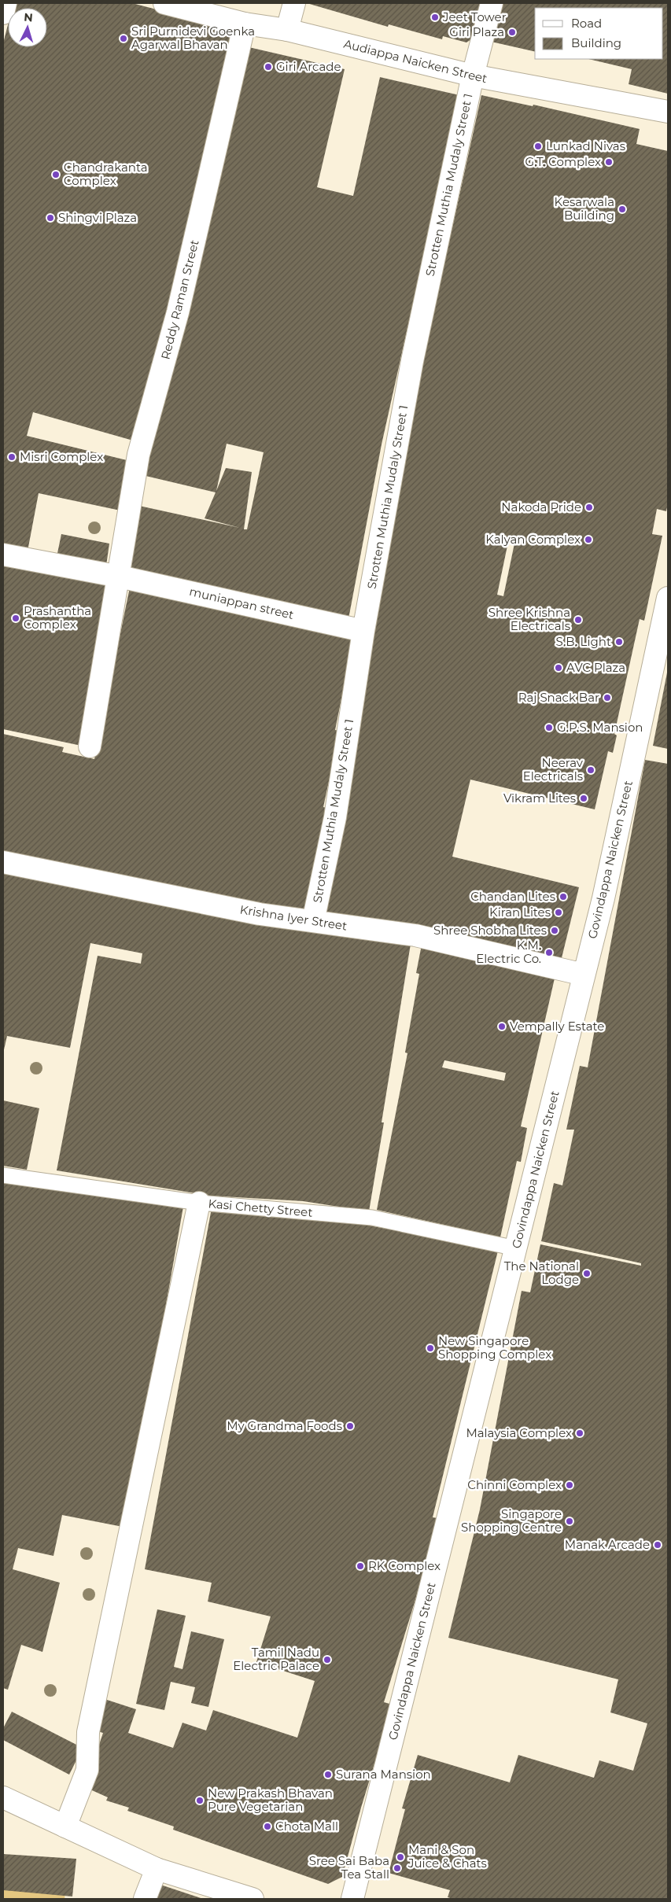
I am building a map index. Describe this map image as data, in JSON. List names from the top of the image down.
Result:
{
  "streets": {
    "street": [
      "Audiappa Naicken Street",
      "Strotten Muthia Mudaly Street 1",
      "Reddy Raman Street",
      "muniappan street",
      "Govindappa Naicken Street",
      "Krishna Iyer Street"
    ],
    "lane": ["Kasi Chetty Street"]
  },
  "crossings": [
    ["Audiappa Naicken Street", "Strotten Muthia Mudaly Street 1"],
    ["Audiappa Naicken Street", "Reddy Raman Street"],
    ["Strotten Muthia Mudaly Street 1", "muniappan street"],
    ["Strotten Muthia Mudaly Street 1", "Krishna Iyer Street"],
    ["Reddy Raman Street", "muniappan street"],
    ["Govindappa Naicken Street", "Krishna Iyer Street"],
    ["Govindappa Naicken Street", "Kasi Chetty Street"]
  ],
  "places": [
    "Jeet Tower",
    "Giri Plaza",
    "Sri Purnidevi Goenka Agarwal Bhavan",
    "Giri Arcade",
    "Lunkad Nivas",
    "G.T. Complex",
    "Chandrakanta Complex",
    "Kesarwala Building",
    "Shingvi Plaza",
    "Misri Complex",
    "Nakoda Pride",
    "Kalyan Complex",
    "Prashantha Complex",
    "Shree Krishna Electricals",
    "S.B. Light",
    "AVC Plaza",
    "Raj Snack Bar",
    "G.P.S. Mansion",
    "Neerav Electricals",
    "Vikram Lites",
    "Chandan Lites",
    "Kiran Lites",
    "Shree Shobha Lites",
    "K.M. Electric Co.",
    "Vempally Estate",
    "The National Lodge",
    "New Singapore Shopping Complex",
    "My Grandma Foods",
    "Malaysia Complex",
    "Chinni Complex",
    "Singapore Shopping Centre",
    "Manak Arcade",
    "RK Complex",
    "Tamil Nadu Electric Palace",
    "Surana Mansion",
    "New Prakash Bhavan Pure Vegetarian",
    "Chota Mall",
    "Mani & Son Juice & Chats",
    "Sree Sai Baba Tea Stall"
  ],
  "legend": ["Road", "Building"],
  "north": "top"
}
